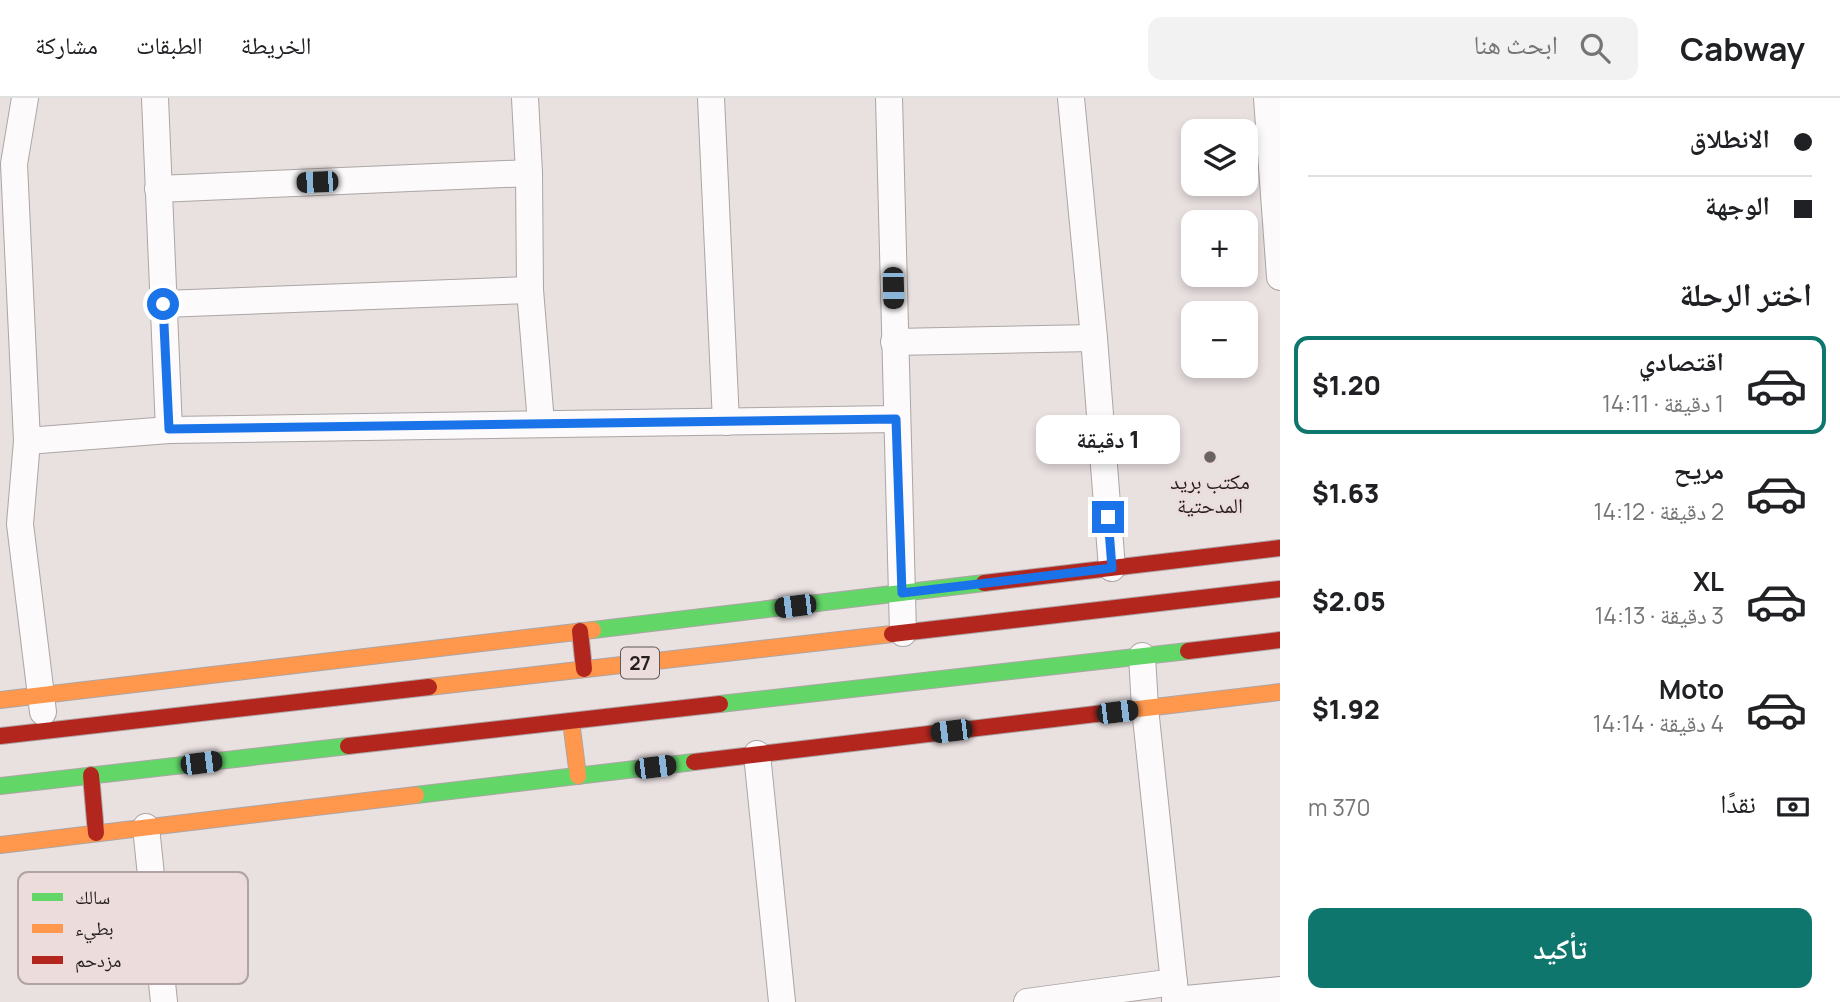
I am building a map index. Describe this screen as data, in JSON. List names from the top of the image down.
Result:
{
  "streets": {
    "main road": ["27"]
  },
  "places": ["مكتب بريد المدحتية"],
  "legend": ["سالك", "بطيء", "مزدحم"],
  "page": {
    "header": "Cabway",
    "search": "ابحث هنا",
    "nav": ["الخريطة", "الطبقات", "مشاركة"],
    "banner": ["الانطلاق", "الوجهة"],
    "map_buttons": ["+", "−"],
    "heading": "اختر الرحلة",
    "list": [
      {
        "name": "اقتصادي",
        "note": "1 دقيقة · 14:11",
        "value": "$1.20"
      },
      {
        "name": "مريح",
        "note": "2 دقيقة · 14:12",
        "value": "$1.63"
      },
      {
        "name": "XL",
        "note": "3 دقيقة · 14:13",
        "value": "$2.05"
      },
      {
        "name": "Moto",
        "note": "4 دقيقة · 14:14",
        "value": "$1.92"
      }
    ],
    "bubble": "1 دقيقة",
    "pay": ["نقدًا", "370 m"],
    "buttons": "تأكيد"
  }
}
